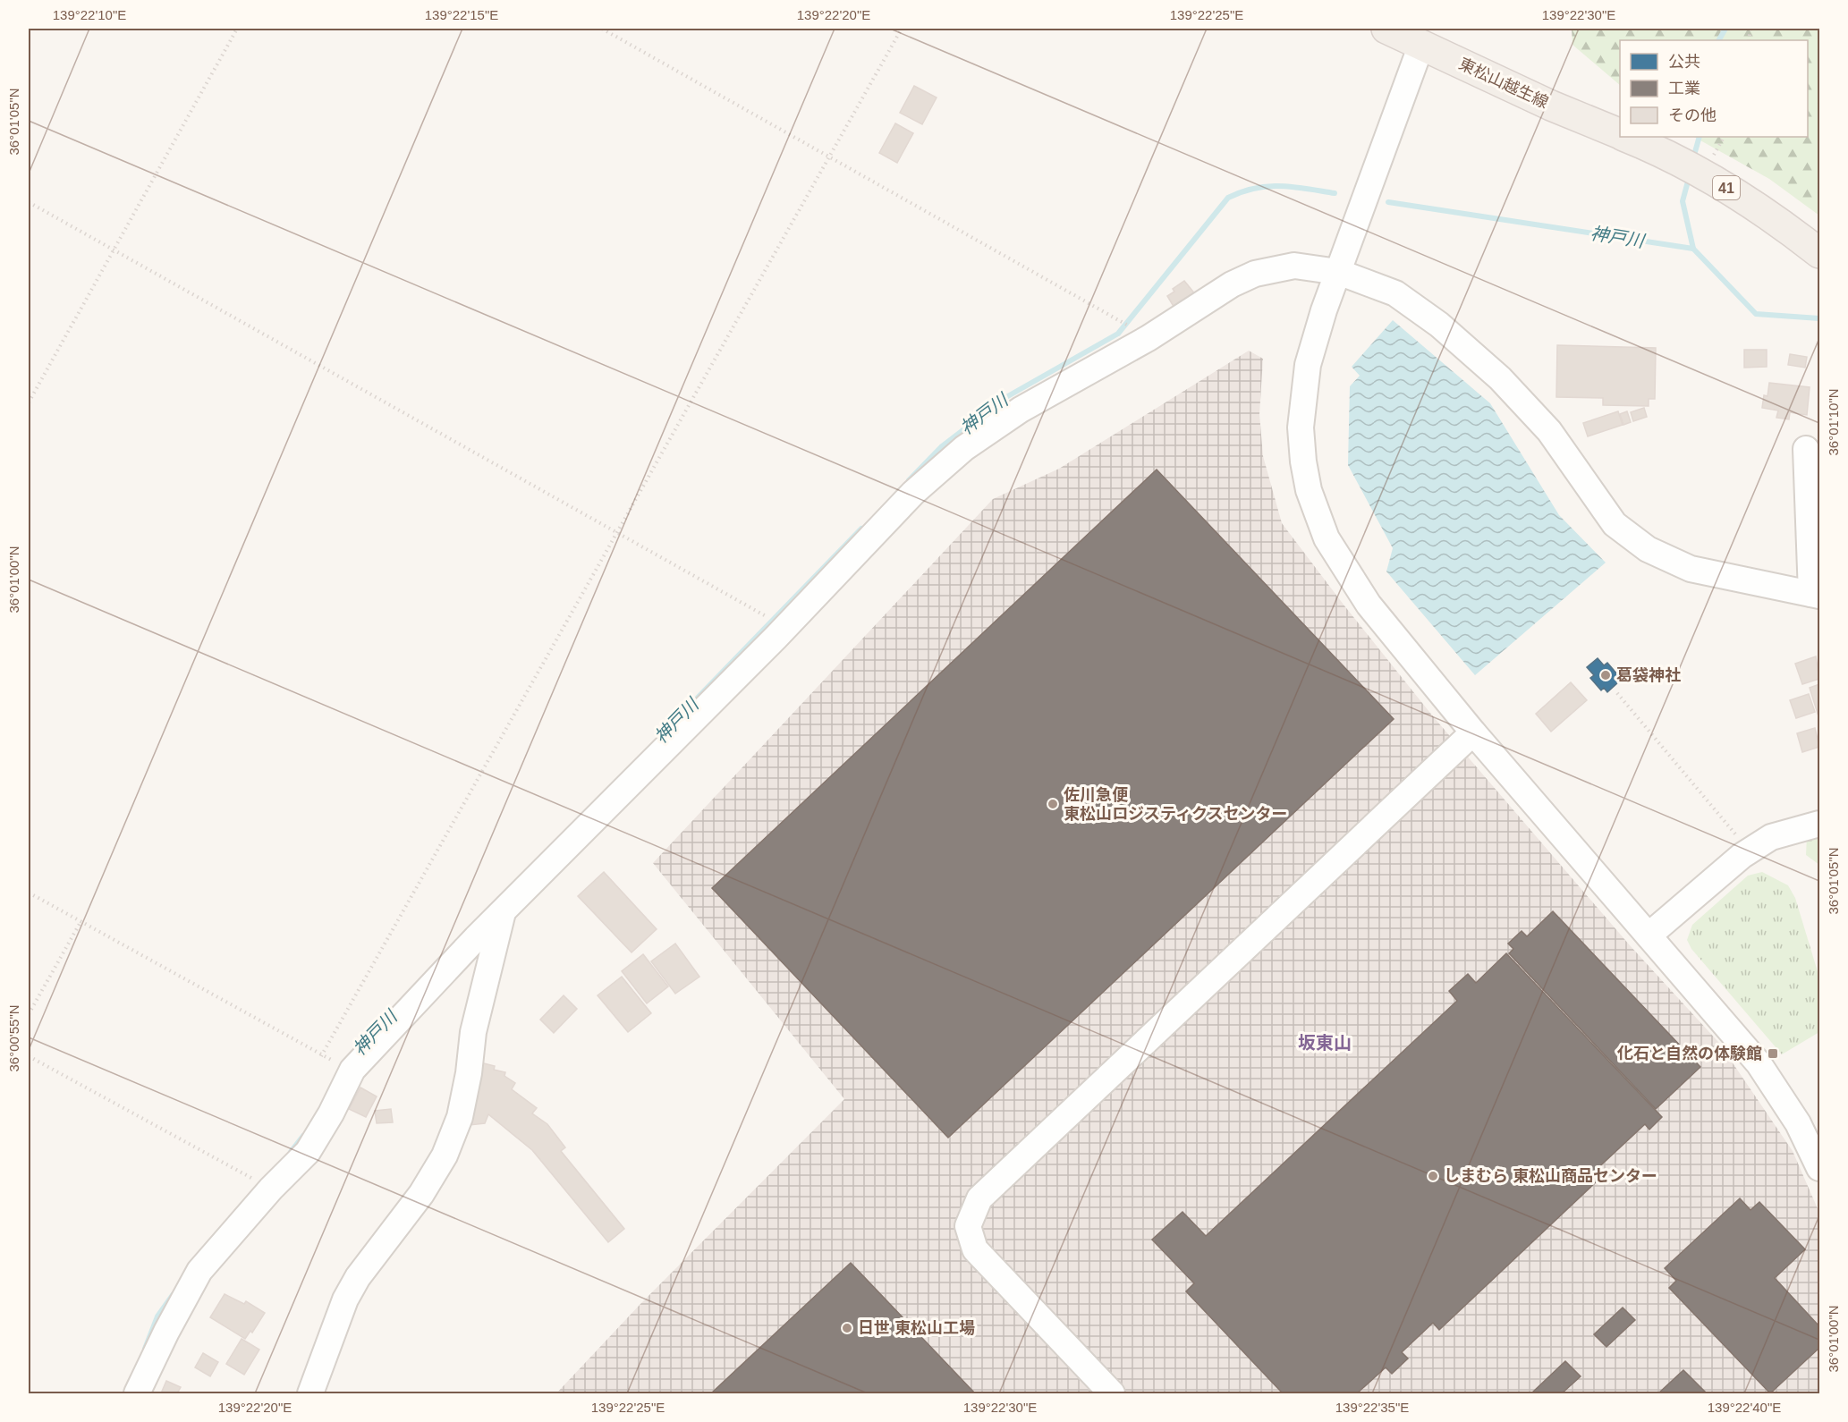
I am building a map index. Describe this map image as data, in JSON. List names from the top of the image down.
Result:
{
  "streets": {
    "main road": ["東松山越生線", "41"]
  },
  "districts": ["坂東山"],
  "water": ["神戸川"],
  "places": {
    "other": [
      "葛袋神社",
      "佐川急便 東松山ロジスティクスセンター",
      "しまむら 東松山商品センター",
      "日世 東松山工場"
    ],
    "transit": ["化石と自然の体験館"]
  },
  "legend": ["公共", "工業", "その他"],
  "coordinates": [
    "139°22'10\"E",
    "139°22'15\"E",
    "139°22'20\"E",
    "139°22'25\"E",
    "139°22'30\"E",
    "36°01'05\"N",
    "36°01'10\"N",
    "36°01'00\"N",
    "36°00'55\"N",
    "139°22'35\"E",
    "139°22'40\"E"
  ]
}
